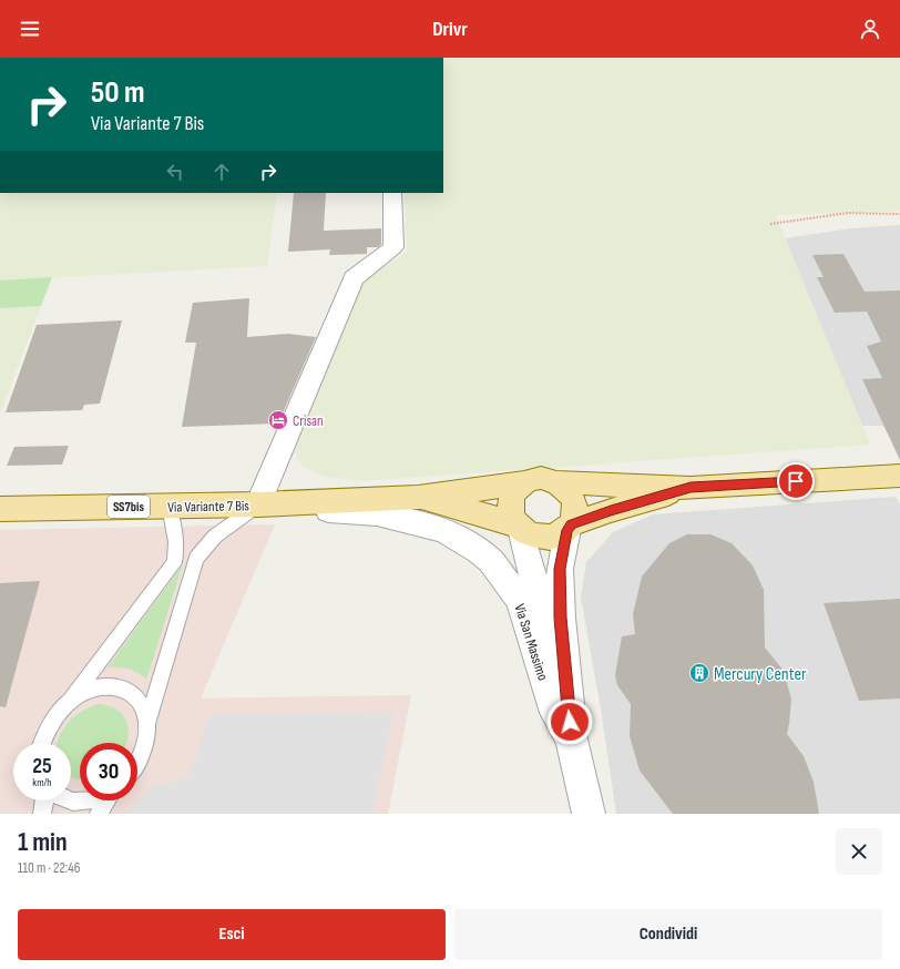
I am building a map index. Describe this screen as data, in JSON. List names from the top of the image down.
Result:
{
  "streets": {
    "main road": ["Via Variante 7 Bis", "SS7bis"],
    "street": ["Via San Massimo"]
  },
  "crossings": [
    ["Via Variante 7 Bis", "SS7bis"],
    ["Via Variante 7 Bis", "Via San Massimo"],
    ["SS7bis", "Via San Massimo"]
  ],
  "places": {
    "hotel": ["Crisan"],
    "building": ["Mercury Center"]
  },
  "page": {
    "header": "Drivr",
    "turn": ["50 m", "Via Variante 7 Bis"],
    "speed": "25 km/h",
    "limit": "30",
    "heading": ["1 min", "110 m · 22:46"],
    "buttons": ["Esci", "Condividi"]
  }
}
